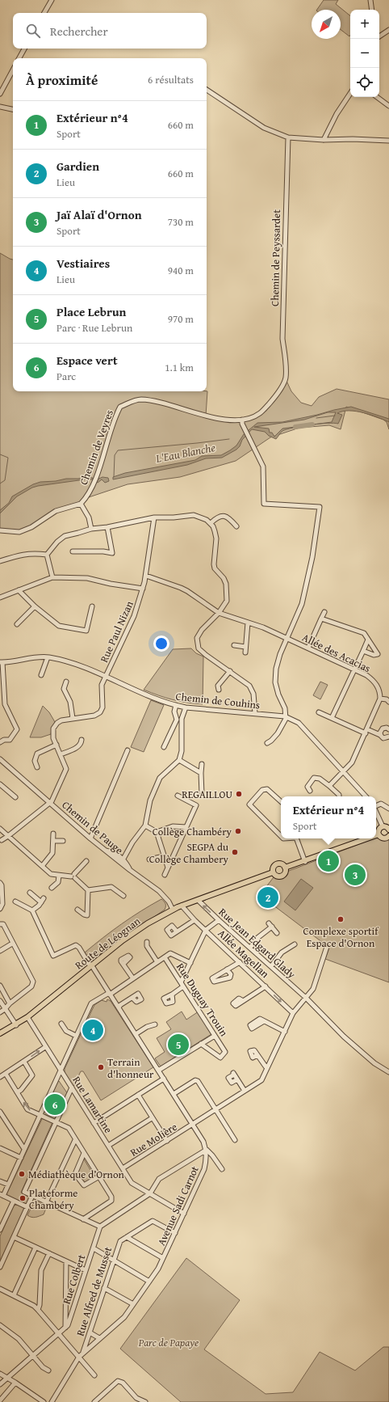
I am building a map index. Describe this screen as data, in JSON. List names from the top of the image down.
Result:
{
  "streets": {
    "main road": ["Route de Léognan"],
    "street": [
      "Chemin de Peyssardet",
      "Chemin de Veyres",
      "Rue Paul Nizan",
      "Allée des Acacias",
      "Chemin de Couhins",
      "Chemin de Pauge",
      "Rue Jean Edgard Glady",
      "Allée Magellan",
      "Rue Duguay Trouin",
      "Rue Lamartine",
      "Rue Molière",
      "Avenue Sadi Carnot",
      "Rue Colbert",
      "Rue Alfred de Musset"
    ]
  },
  "crossings": [
    ["Chemin de Peyssardet", "Chemin de Veyres"],
    ["Rue Paul Nizan", "Allée des Acacias"],
    ["Rue Paul Nizan", "Chemin de Couhins"],
    ["Chemin de Pauge", "Route de Léognan"],
    ["Route de Léognan", "Rue Jean Edgard Glady"],
    ["Route de Léognan", "Allée Magellan"],
    ["Route de Léognan", "Rue Lamartine"],
    ["Rue Lamartine", "Rue Molière"],
    ["Rue Lamartine", "Avenue Sadi Carnot"],
    ["Avenue Sadi Carnot", "Rue Alfred de Musset"]
  ],
  "water": ["L'Eau Blanche"],
  "parks": ["Parc de Papaye"],
  "places": [
    "REGAILLOU",
    "Collège Chambéry",
    "SEGPA du Collège Chambery",
    "Complexe sportif Espace d'Ornon",
    "Terrain d'honneur",
    "Médiathèque d’Ornon",
    "Plateforme Chambéry"
  ],
  "north": "bottom left",
  "page": {
    "map_buttons": ["+", "−"],
    "search": "Rechercher",
    "heading": ["À proximité", "6 résultats"],
    "list": [
      {
        "mark": "1",
        "name": "Extérieur n°4",
        "note": "Sport",
        "value": "660 m"
      },
      {
        "mark": "2",
        "name": "Gardien",
        "note": "Lieu",
        "value": "660 m"
      },
      {
        "mark": "3",
        "name": "Jaï Alaï d'Ornon",
        "note": "Sport",
        "value": "730 m"
      },
      {
        "mark": "4",
        "name": "Vestiaires",
        "note": "Lieu",
        "value": "940 m"
      },
      {
        "mark": "5",
        "name": "Place Lebrun",
        "note": "Parc · Rue Lebrun",
        "value": "970 m"
      },
      {
        "mark": "6",
        "name": "Espace vert",
        "note": "Parc",
        "value": "1.1 km"
      }
    ],
    "popup": ["Extérieur n°4", "Sport"],
    "pins": [
      "1",
      "3",
      "2",
      "4",
      "5",
      "6"
    ]
  }
}
